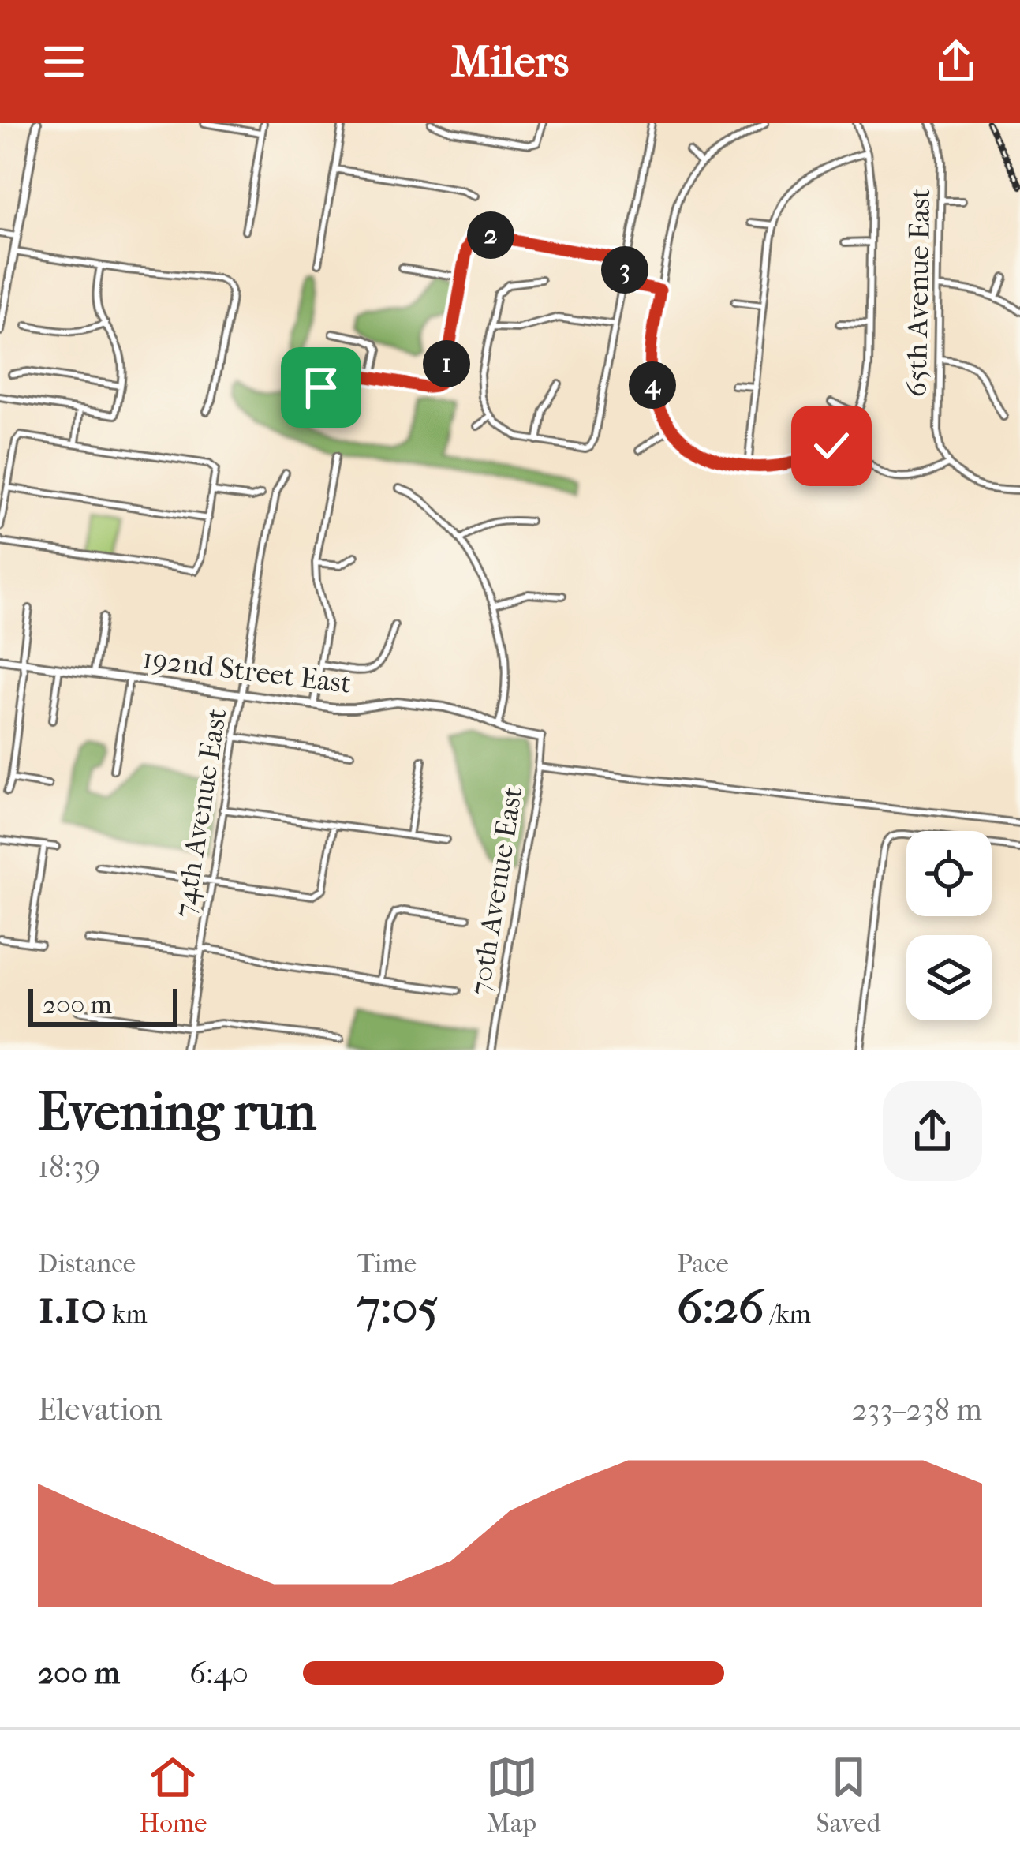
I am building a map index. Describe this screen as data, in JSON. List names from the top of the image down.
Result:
{
  "streets": {
    "street": [
      "65th Avenue East",
      "192nd Street East",
      "74th Avenue East",
      "70th Avenue East"
    ]
  },
  "crossings": [
    ["192nd Street East", "74th Avenue East"],
    ["192nd Street East", "70th Avenue East"]
  ],
  "scale_bar": "200 m",
  "page": {
    "header": "Milers",
    "pins": [
      "2",
      "3",
      "1",
      "4"
    ],
    "scale": "200 m",
    "heading": ["Evening run", "18:39"],
    "stats": [
      ["Distance", "1.10 km"],
      ["Time", "7:05"],
      ["Pace", "6:26 /km"]
    ],
    "chart": ["Elevation", "233–238 m"],
    "list": [
      {
        "name": "200 m",
        "note": "6:40"
      }
    ],
    "tabs": ["Home", "Map", "Saved"]
  }
}
